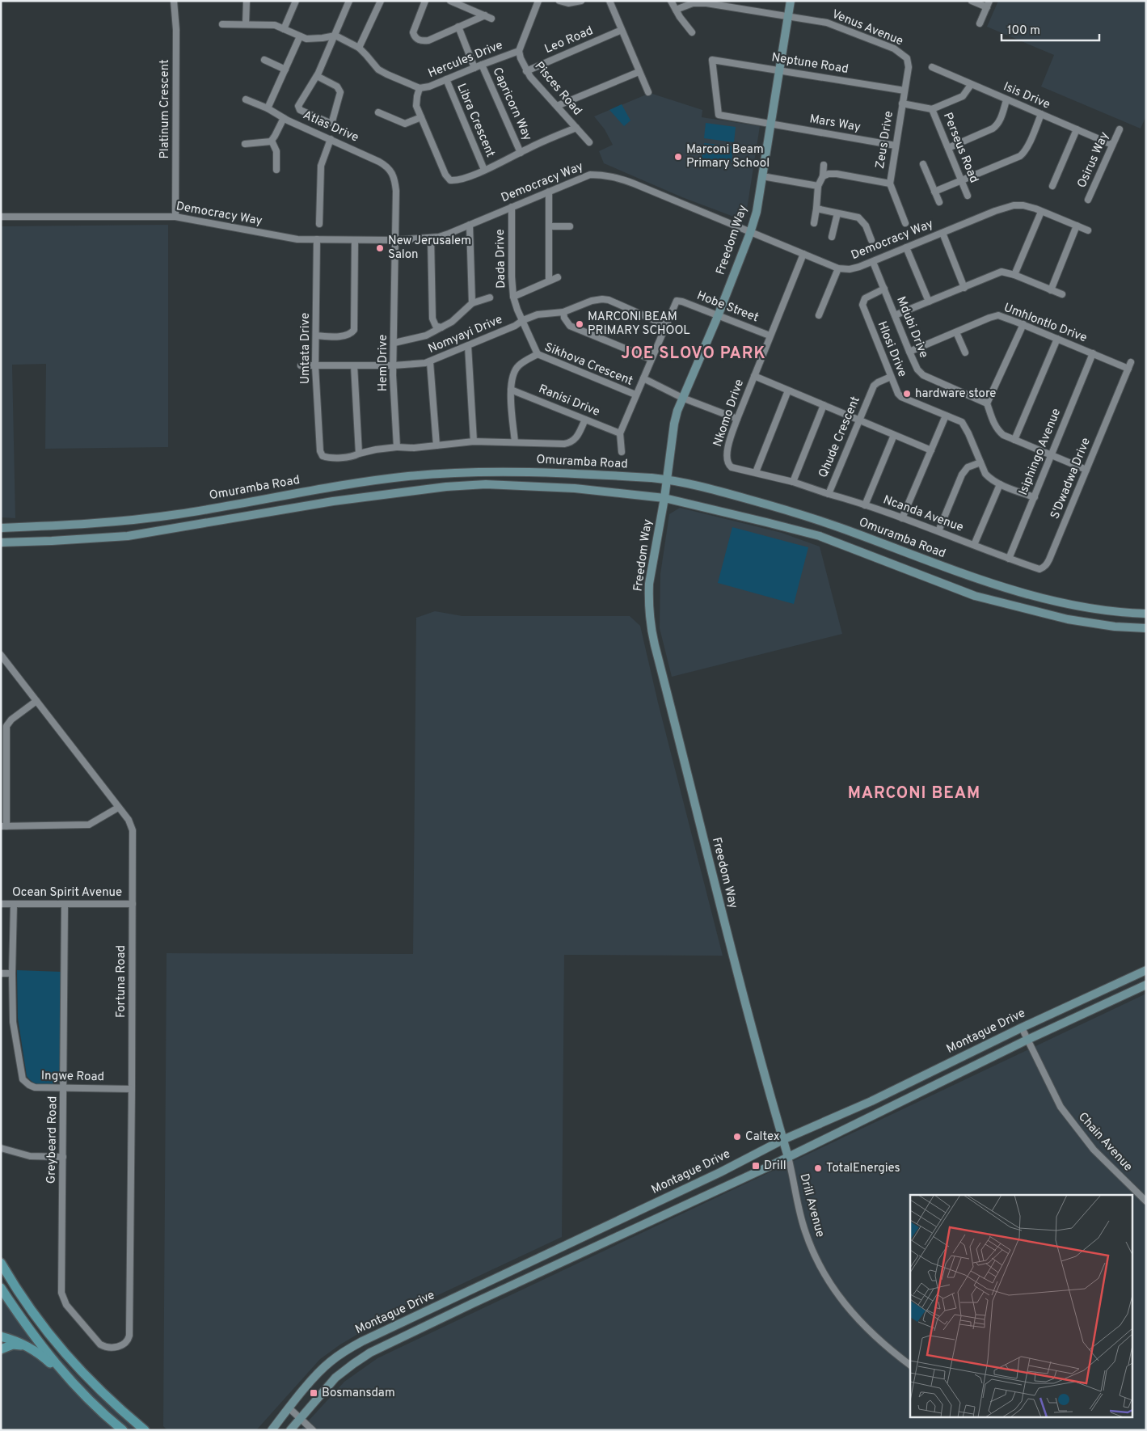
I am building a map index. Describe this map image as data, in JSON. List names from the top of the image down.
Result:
{
  "streets": {
    "main road": ["Freedom Way", "Omuramba Road", "Montague Drive"],
    "street": [
      "Venus Avenue",
      "Leo Road",
      "Hercules Drive",
      "Neptune Road",
      "Pisces Road",
      "Isis Drive",
      "Capricorn Way",
      "Platinum Crescent",
      "Libra Crescent",
      "Mars Way",
      "Atlas Drive",
      "Zeus Drive",
      "Perseus Road",
      "Osirus Way",
      "Democracy Way",
      "Dada Drive",
      "Hobe Street",
      "Umhlontlo Drive",
      "Mdubi Drive",
      "Nomyayi Drive",
      "Umtata Drive",
      "Hlosi Drive",
      "Hem Drive",
      "Sikhova Crescent",
      "Ranisi Drive",
      "Nkomo Drive",
      "Qhude Crescent",
      "Isiphingo Avenue",
      "S'Dwadwa Drive",
      "Ncanda Avenue",
      "Ocean Spirit Avenue",
      "Fortuna Road",
      "Ingwe Road",
      "Greybeard Road",
      "Chain Avenue",
      "Drill Avenue"
    ]
  },
  "crossings": [
    ["Venus Avenue", "Zeus Drive"],
    ["Venus Avenue", "Freedom Way"],
    ["Leo Road", "Pisces Road"],
    ["Hercules Drive", "Pisces Road"],
    ["Hercules Drive", "Capricorn Way"],
    ["Hercules Drive", "Libra Crescent"],
    ["Neptune Road", "Mars Way"],
    ["Neptune Road", "Zeus Drive"],
    ["Neptune Road", "Freedom Way"],
    ["Pisces Road", "Capricorn Way"],
    ["Isis Drive", "Osirus Way"],
    ["Capricorn Way", "Libra Crescent"],
    ["Platinum Crescent", "Democracy Way"],
    ["Mars Way", "Zeus Drive"],
    ["Mars Way", "Freedom Way"],
    ["Atlas Drive", "Democracy Way"],
    ["Atlas Drive", "Hem Drive"],
    ["Democracy Way", "Freedom Way"],
    ["Democracy Way", "Dada Drive"],
    ["Democracy Way", "Mdubi Drive"],
    ["Democracy Way", "Umtata Drive"],
    ["Democracy Way", "Hem Drive"],
    ["Democracy Way", "Nkomo Drive"],
    ["Freedom Way", "Hobe Street"],
    ["Freedom Way", "Omuramba Road"],
    ["Freedom Way", "Montague Drive"],
    ["Freedom Way", "Drill Avenue"],
    ["Dada Drive", "Nomyayi Drive"],
    ["Dada Drive", "Sikhova Crescent"],
    ["Hobe Street", "Nomyayi Drive"],
    ["Hobe Street", "Nkomo Drive"],
    ["Umhlontlo Drive", "Mdubi Drive"],
    ["Umhlontlo Drive", "Isiphingo Avenue"],
    ["Umhlontlo Drive", "S'Dwadwa Drive"],
    ["Mdubi Drive", "Hlosi Drive"],
    ["Nomyayi Drive", "Umtata Drive"],
    ["Nomyayi Drive", "Hem Drive"],
    ["Hlosi Drive", "Qhude Crescent"],
    ["Hlosi Drive", "Isiphingo Avenue"],
    ["Sikhova Crescent", "Ranisi Drive"],
    ["Nkomo Drive", "Qhude Crescent"],
    ["Qhude Crescent", "Ncanda Avenue"],
    ["Isiphingo Avenue", "S'Dwadwa Drive"],
    ["Isiphingo Avenue", "Ncanda Avenue"],
    ["S'Dwadwa Drive", "Ncanda Avenue"],
    ["Ocean Spirit Avenue", "Fortuna Road"],
    ["Ocean Spirit Avenue", "Ingwe Road"],
    ["Ocean Spirit Avenue", "Greybeard Road"],
    ["Fortuna Road", "Ingwe Road"],
    ["Fortuna Road", "Greybeard Road"],
    ["Montague Drive", "Chain Avenue"],
    ["Montague Drive", "Drill Avenue"],
    ["Ingwe Road", "Greybeard Road"]
  ],
  "districts": ["JOE SLOVO PARK", "MARCONI BEAM"],
  "places": {
    "other": [
      "Marconi Beam Primary School",
      "New Jerusalem Salon",
      "MARCONI BEAM PRIMARY SCHOOL",
      "hardware store",
      "Caltex",
      "TotalEnergies"
    ],
    "transit": ["Drill", "Bosmansdam"]
  },
  "scale_bar": "100 m"
}
